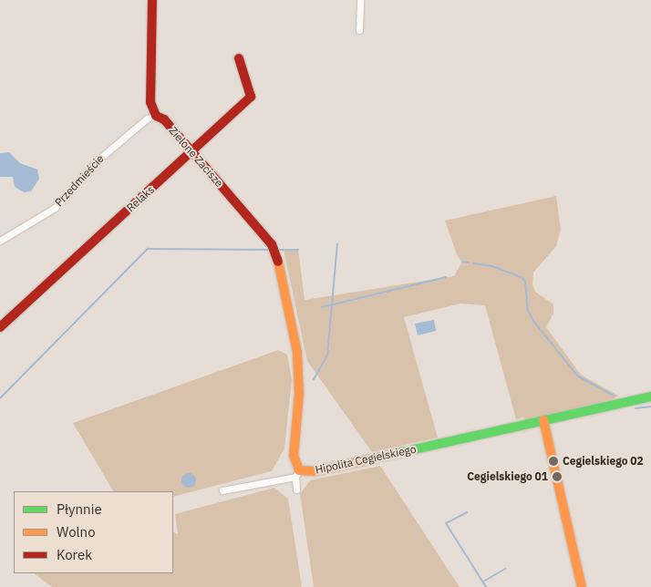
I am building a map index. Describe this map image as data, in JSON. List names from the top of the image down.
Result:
{
  "streets": {
    "street": [
      "Zielone Zacisze",
      "Przedmieście",
      "Relaks",
      "Hipolita Cegielskiego"
    ]
  },
  "crossings": [
    ["Zielone Zacisze", "Przedmieście"],
    ["Zielone Zacisze", "Relaks"],
    ["Zielone Zacisze", "Hipolita Cegielskiego"]
  ],
  "places": ["Cegielskiego 02", "Cegielskiego 01"],
  "legend": ["Płynnie", "Wolno", "Korek"]
}
